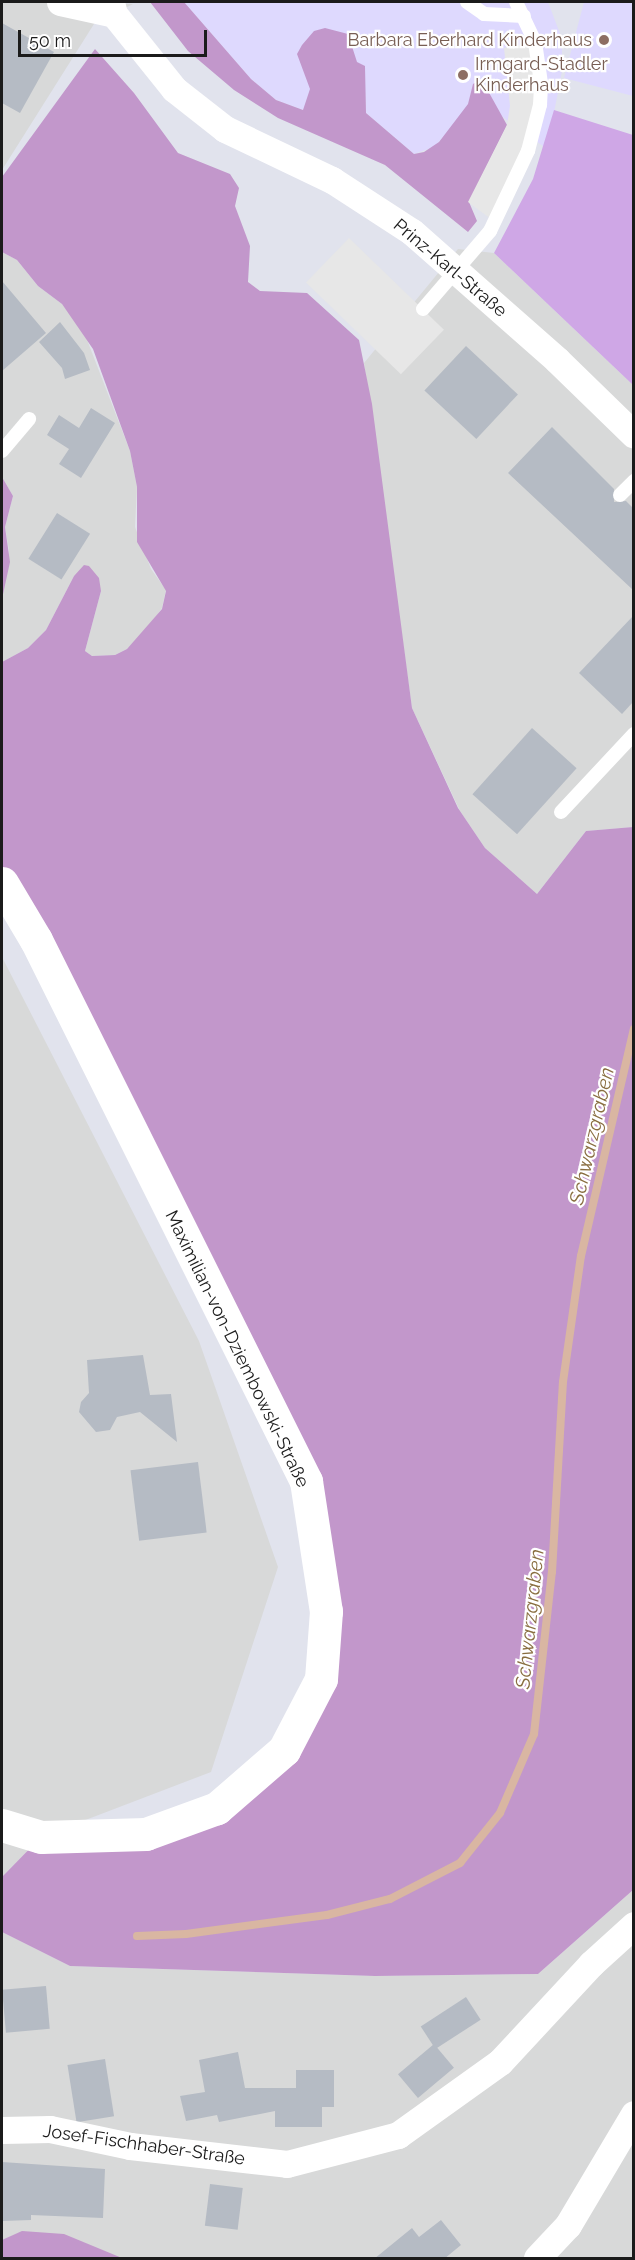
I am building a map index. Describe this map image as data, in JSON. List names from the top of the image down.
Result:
{
  "streets": {
    "street": ["Prinz-Karl-Straße", "Maximilian-von-Dziembowski-Straße", "Josef-Fischhaber-Straße"]
  },
  "water": ["Schwarzgraben"],
  "places": ["Barbara Eberhard Kinderhaus", "Irmgard-Stadler Kinderhaus"],
  "scale_bar": "50 m"
}
